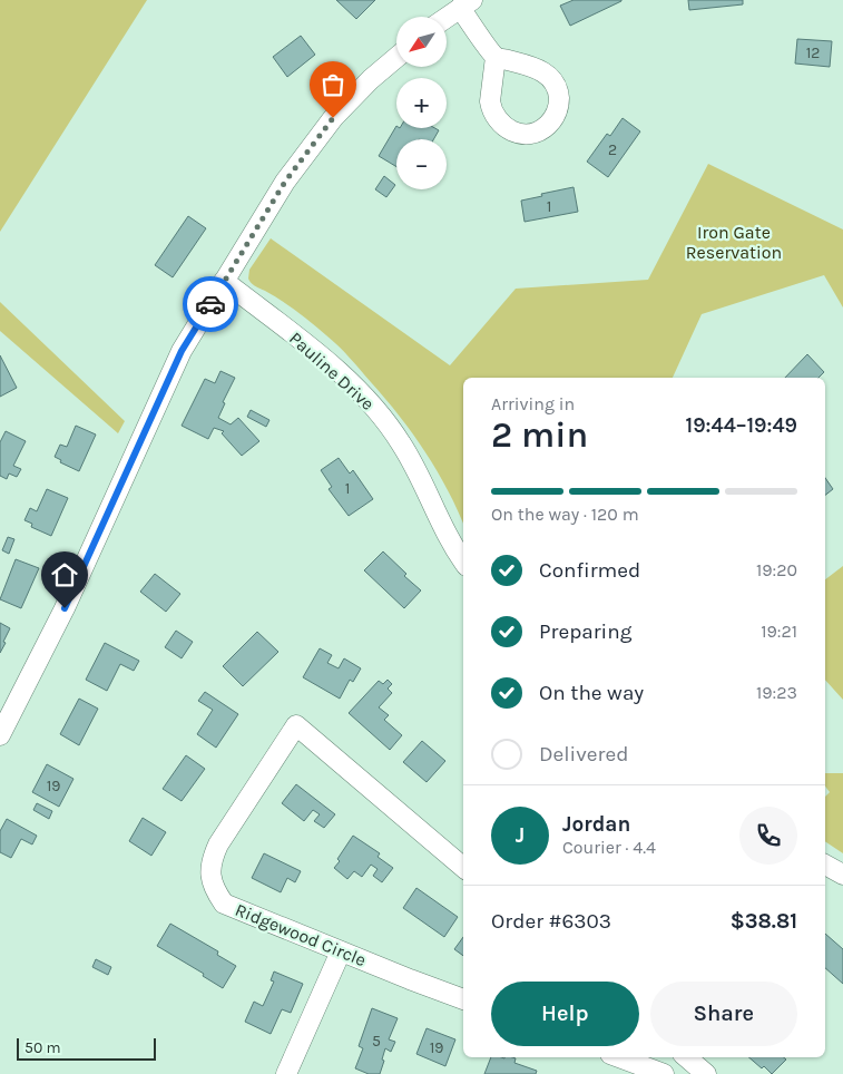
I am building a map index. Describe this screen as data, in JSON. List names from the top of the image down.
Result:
{
  "streets": {
    "street": ["Pauline Drive", "Ridgewood Circle"]
  },
  "parks": ["Iron Gate Reservation"],
  "house_numbers": [
    "12",
    "2",
    "1",
    "1",
    "19",
    "5",
    "19"
  ],
  "scale_bar": "50 m",
  "north": "bottom left",
  "page": {
    "map_buttons": ["+", "−"],
    "heading": ["2 min", "Arriving in", "19:44–19:49"],
    "panel": [
      "Jordan",
      "Courier · 4.4",
      "Order #6303",
      "$38.81"
    ],
    "bar": "On the way · 120 m",
    "list": [
      ["Confirmed", "19:20"],
      ["Preparing", "19:21"],
      ["On the way", "19:23"],
      "Delivered"
    ],
    "round": "J",
    "buttons": ["Help", "Share"],
    "scale": "50 m"
  }
}
